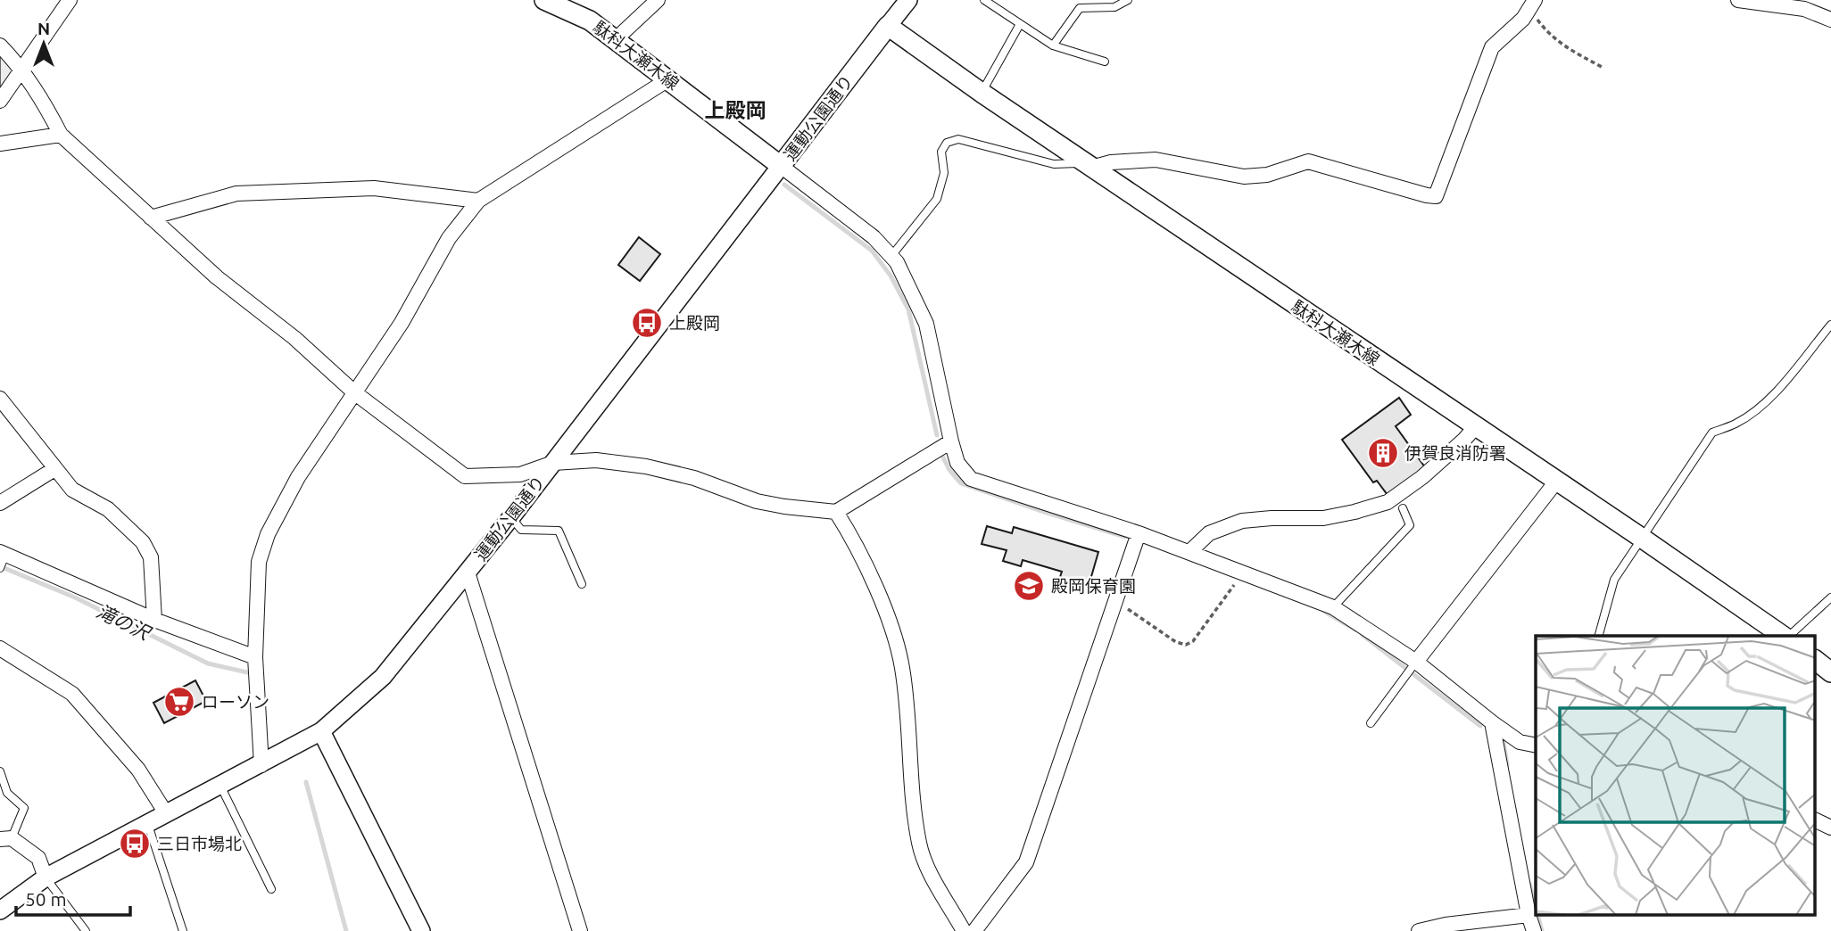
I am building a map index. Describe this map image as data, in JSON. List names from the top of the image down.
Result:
{
  "streets": {
    "main road": ["駄科大瀬木線", "運動公園通り"]
  },
  "crossings": [
    ["駄科大瀬木線", "運動公園通り"]
  ],
  "districts": ["上殿岡"],
  "water": ["滝の沢"],
  "places": {
    "bus stop": ["上殿岡", "三日市場北"],
    "building": ["伊賀良消防署"],
    "school or university": ["殿岡保育園"],
    "supermarket": ["ローソン"]
  },
  "scale_bar": "50 m",
  "north": "top"
}
